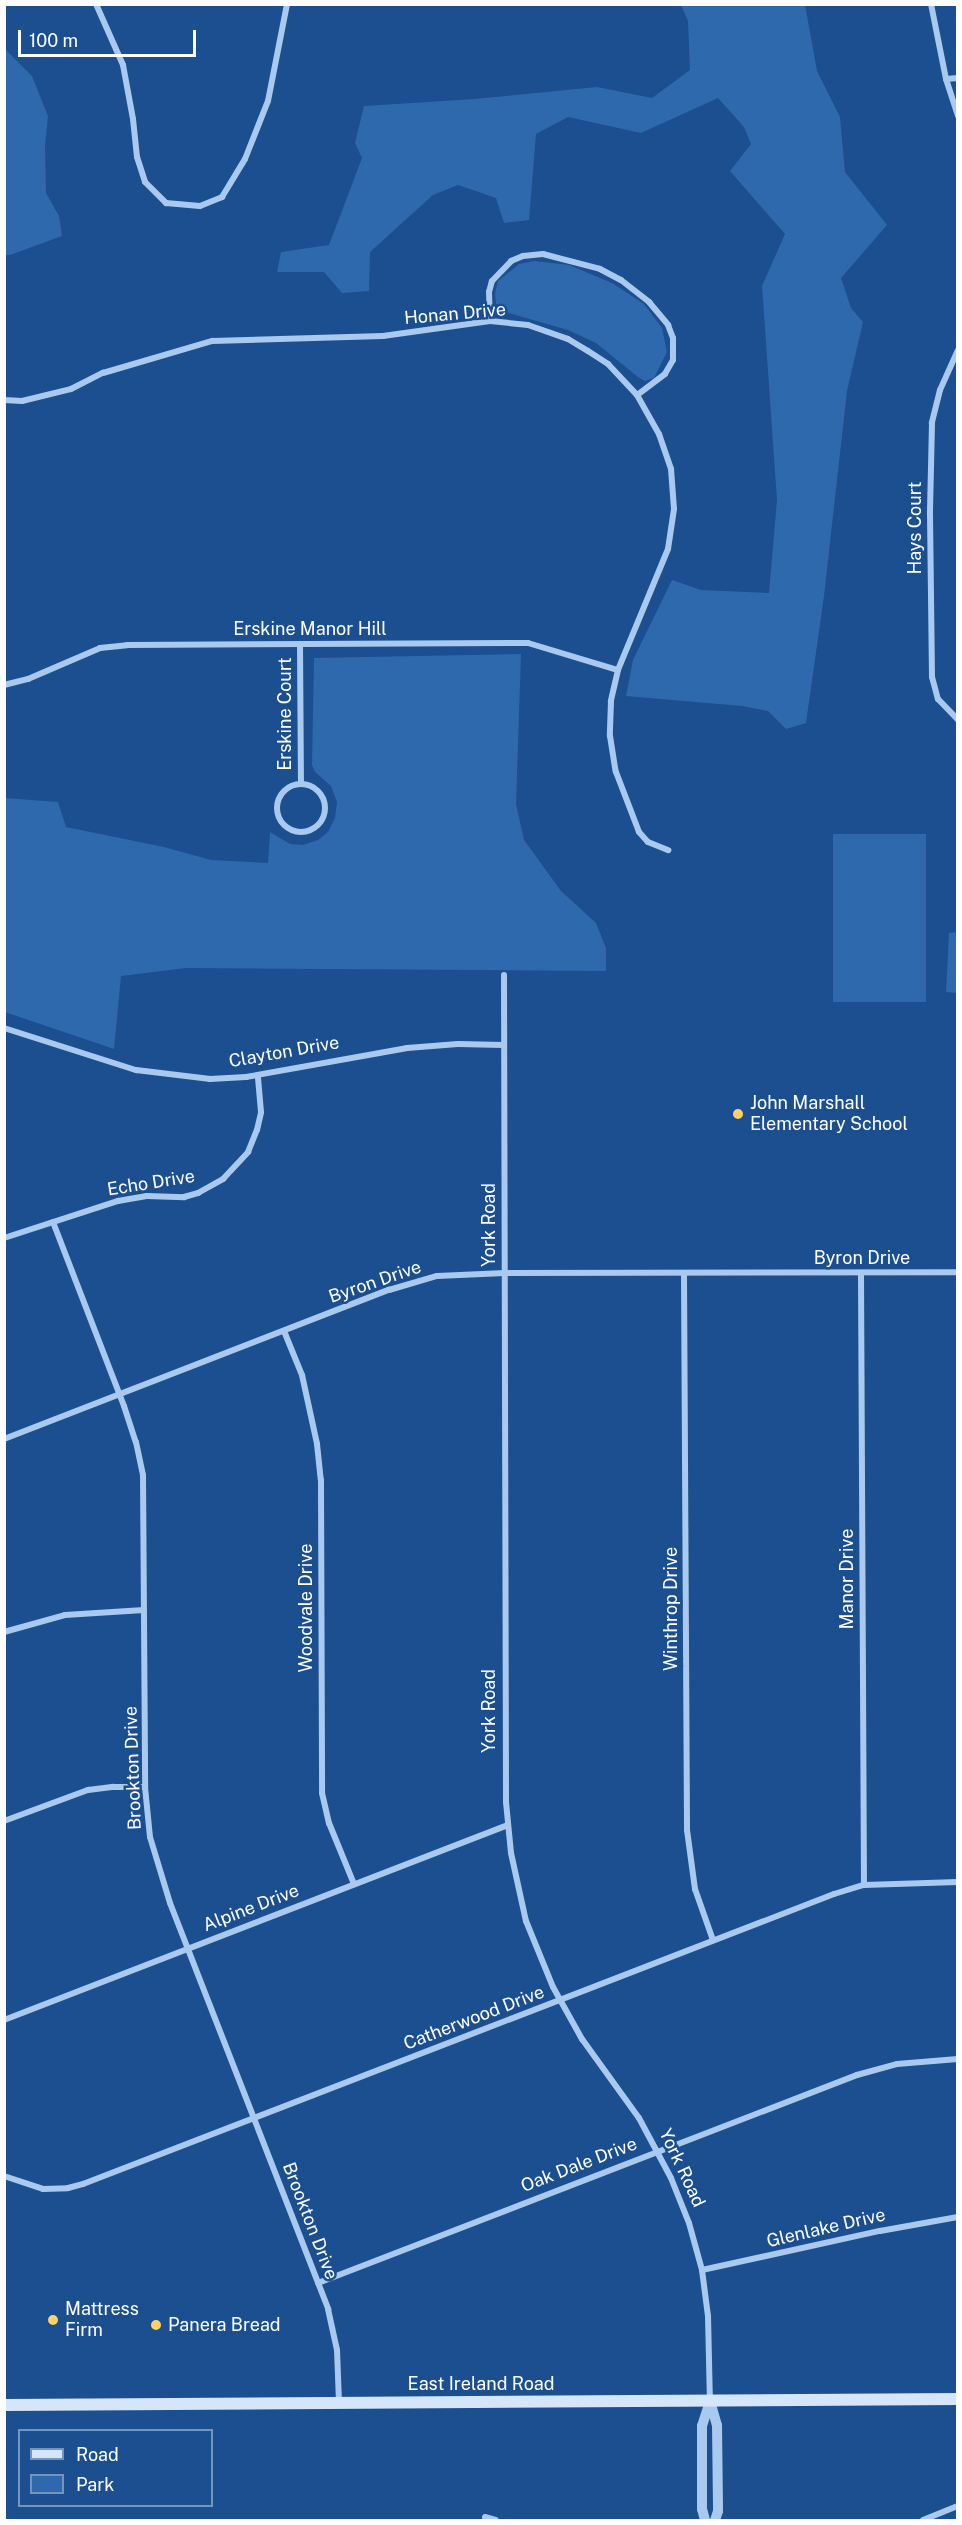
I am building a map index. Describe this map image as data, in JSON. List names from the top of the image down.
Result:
{
  "streets": {
    "main road": ["East Ireland Road"],
    "street": [
      "Honan Drive",
      "Hays Court",
      "Erskine Manor Hill",
      "Erskine Court",
      "Clayton Drive",
      "Echo Drive",
      "York Road",
      "Byron Drive",
      "Manor Drive",
      "Woodvale Drive",
      "Winthrop Drive",
      "Brookton Drive",
      "Alpine Drive",
      "Catherwood Drive",
      "Oak Dale Drive",
      "Glenlake Drive"
    ]
  },
  "crossings": [
    ["Honan Drive", "Erskine Manor Hill"],
    ["Erskine Manor Hill", "Erskine Court"],
    ["Clayton Drive", "Echo Drive"],
    ["Clayton Drive", "York Road"],
    ["Echo Drive", "Brookton Drive"],
    ["York Road", "Byron Drive"],
    ["York Road", "Alpine Drive"],
    ["York Road", "Catherwood Drive"],
    ["York Road", "Oak Dale Drive"],
    ["York Road", "Glenlake Drive"],
    ["York Road", "East Ireland Road"],
    ["Byron Drive", "Manor Drive"],
    ["Byron Drive", "Woodvale Drive"],
    ["Byron Drive", "Winthrop Drive"],
    ["Byron Drive", "Brookton Drive"],
    ["Manor Drive", "Catherwood Drive"],
    ["Woodvale Drive", "Alpine Drive"],
    ["Winthrop Drive", "Catherwood Drive"],
    ["Brookton Drive", "Alpine Drive"],
    ["Brookton Drive", "Catherwood Drive"],
    ["Brookton Drive", "Oak Dale Drive"],
    ["Brookton Drive", "East Ireland Road"]
  ],
  "places": ["John Marshall Elementary School", "Mattress Firm", "Panera Bread"],
  "legend": ["Road", "Park"],
  "scale_bar": "100 m"
}
